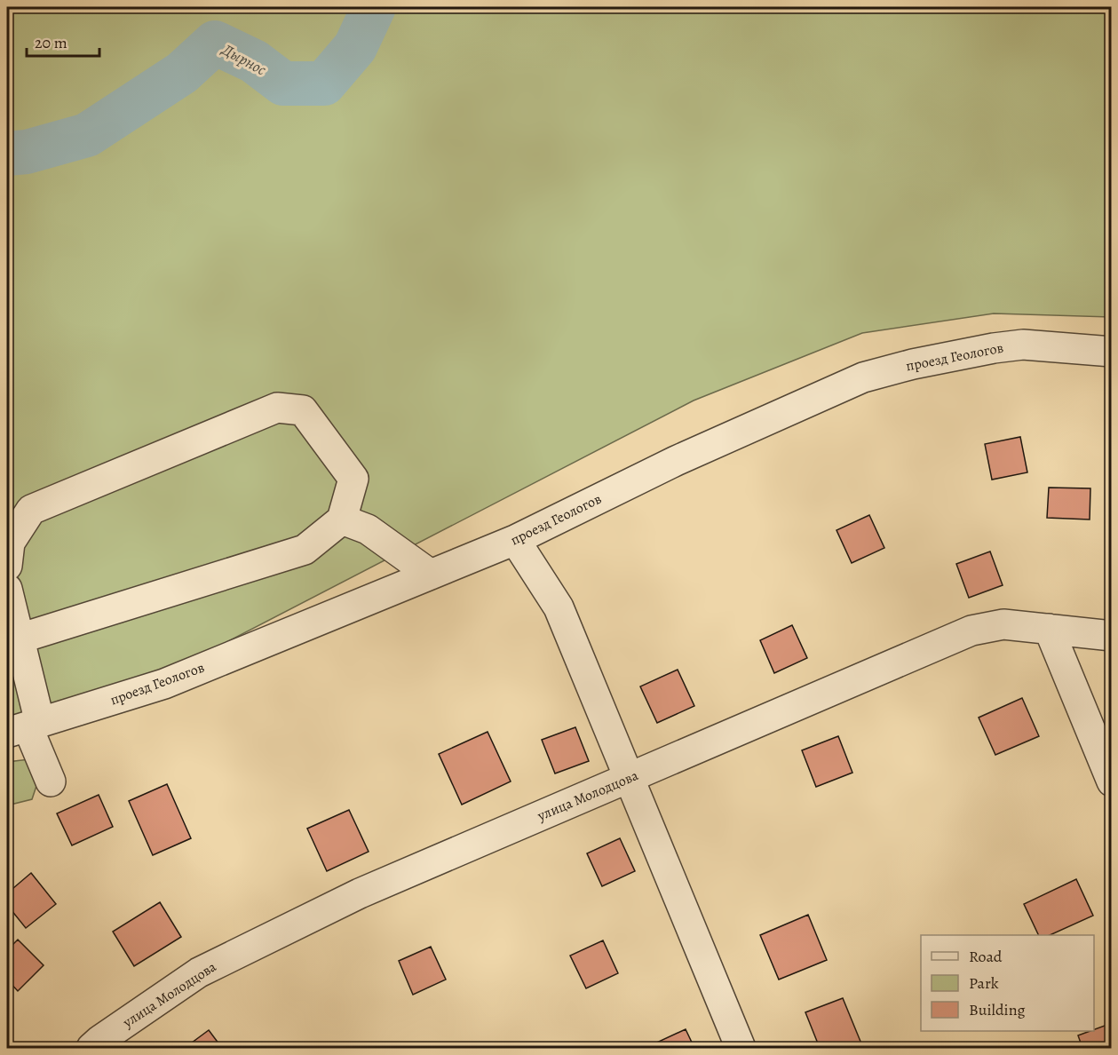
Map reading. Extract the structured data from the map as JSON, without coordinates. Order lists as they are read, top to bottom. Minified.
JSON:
{"streets":{"street":["проезд Геологов","улица Молодцова"]},"water":["Дырнос"],"legend":["Road","Park","Building"],"scale_bar":"20 m"}
